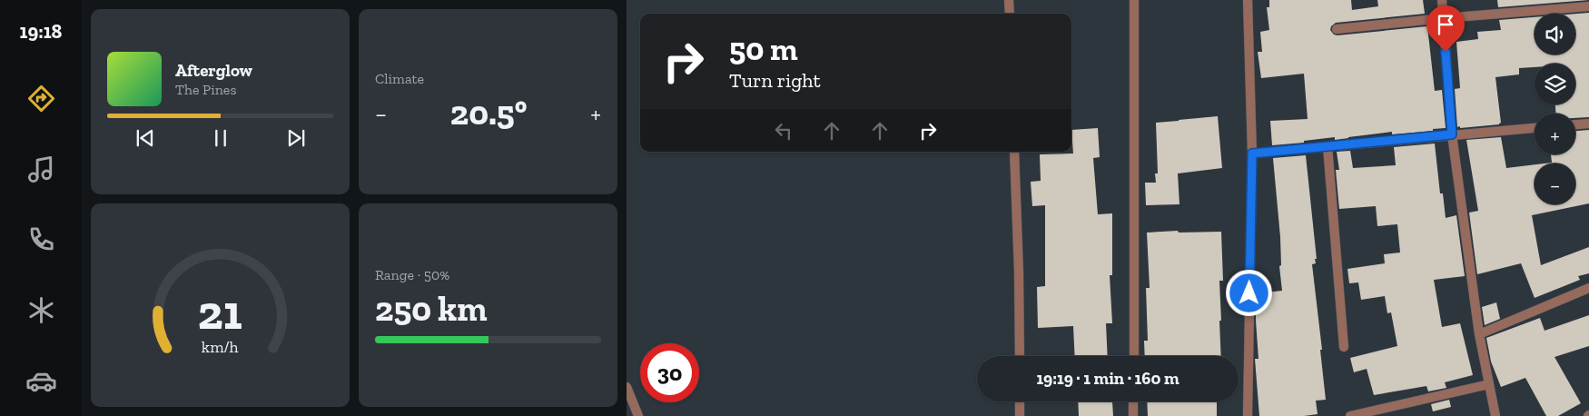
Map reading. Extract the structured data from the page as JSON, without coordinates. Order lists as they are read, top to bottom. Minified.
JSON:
{"page":{"tabs":"19:18","tile":["Climate",["Range · 50%","250 km"]],"map_buttons":["+","−"],"turn":["50 m","Turn right"],"song":["Afterglow","The Pines"],"heat":["−","20.5°","+"],"limit":"30","trip":"19:19 · 1 min · 160 m","gauge":["21","km/h"]}}
